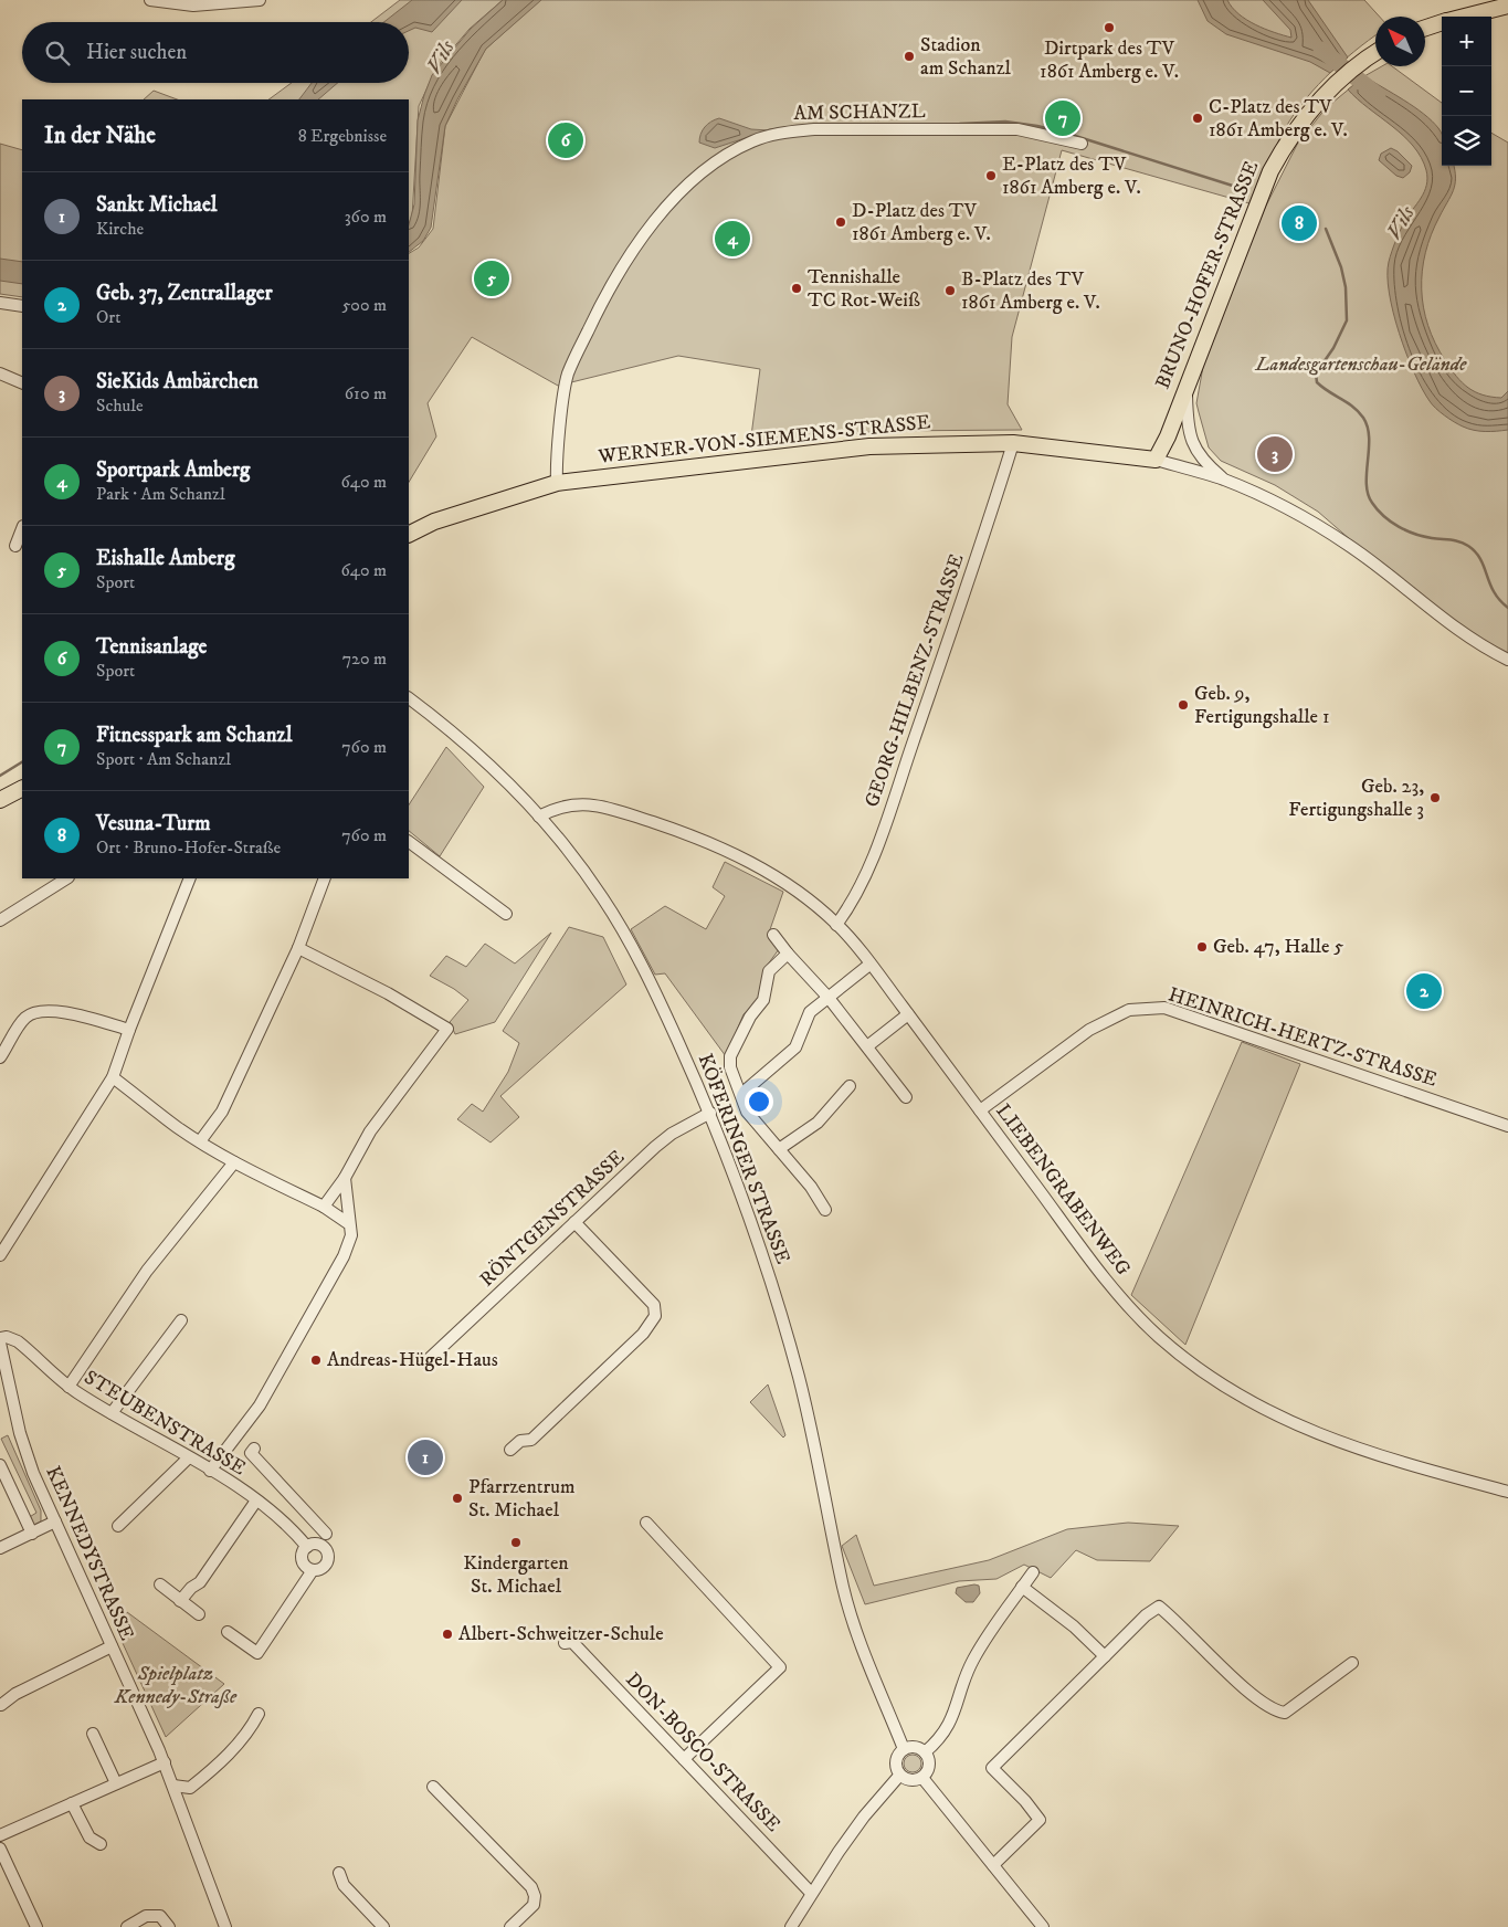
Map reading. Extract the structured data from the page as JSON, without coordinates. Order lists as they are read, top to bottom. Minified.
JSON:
{"streets":{"main road":["BRUNO-HOFER-STRASSE","WERNER-VON-SIEMENS-STRASSE"],"street":["AM SCHANZL","GEORG-HILBENZ-STRASSE","HEINRICH-HERTZ-STRASSE","KÖFERINGER STRASSE","LIEBENGRABENWEG","RÖNTGENSTRASSE","STEUBENSTRASSE","KENNEDYSTRASSE","DON-BOSCO-STRASSE"]},"crossings":[["AM SCHANZL","WERNER-VON-SIEMENS-STRASSE"],["BRUNO-HOFER-STRASSE","WERNER-VON-SIEMENS-STRASSE"],["WERNER-VON-SIEMENS-STRASSE","GEORG-HILBENZ-STRASSE"],["GEORG-HILBENZ-STRASSE","LIEBENGRABENWEG"],["HEINRICH-HERTZ-STRASSE","LIEBENGRABENWEG"],["KÖFERINGER STRASSE","LIEBENGRABENWEG"],["KÖFERINGER STRASSE","RÖNTGENSTRASSE"]],"water":["Vils"],"parks":["Landesgartenschau-Gelände","Spielplatz Kennedy-Straße"],"places":["Dirtpark des TV 1861 Amberg e. V.","Stadion am Schanzl","C-Platz des TV 1861 Amberg e. V.","E-Platz des TV 1861 Amberg e. V.","D-Platz des TV 1861 Amberg e. V.","Tennishalle TC Rot-Weiß","B-Platz des TV 1861 Amberg e. V.","Geb. 9, Fertigungshalle 1","Geb. 23, Fertigungshalle 3","Geb. 47, Halle 5","Andreas-Hügel-Haus","Pfarrzentrum St. Michael","Kindergarten St. Michael","Albert-Schweitzer-Schule"],"north":"top left","page":{"map_buttons":["+","−"],"search":"Hier suchen","pins":["7","6","8","4","5","3","2","1"],"heading":["In der Nähe","8 Ergebnisse"],"list":[{"mark":"1","name":"Sankt Michael","note":"Kirche","value":"360 m"},{"mark":"2","name":"Geb. 37, Zentrallager","note":"Ort","value":"500 m"},{"mark":"3","name":"SieKids Ambärchen","note":"Schule","value":"610 m"},{"mark":"4","name":"Sportpark Amberg","note":"Park · Am Schanzl","value":"640 m"},{"mark":"5","name":"Eishalle Amberg","note":"Sport","value":"640 m"},{"mark":"6","name":"Tennisanlage","note":"Sport","value":"720 m"},{"mark":"7","name":"Fitnesspark am Schanzl","note":"Sport · Am Schanzl","value":"760 m"},{"mark":"8","name":"Vesuna-Turm","note":"Ort · Bruno-Hofer-Straße","value":"760 m"}]}}
